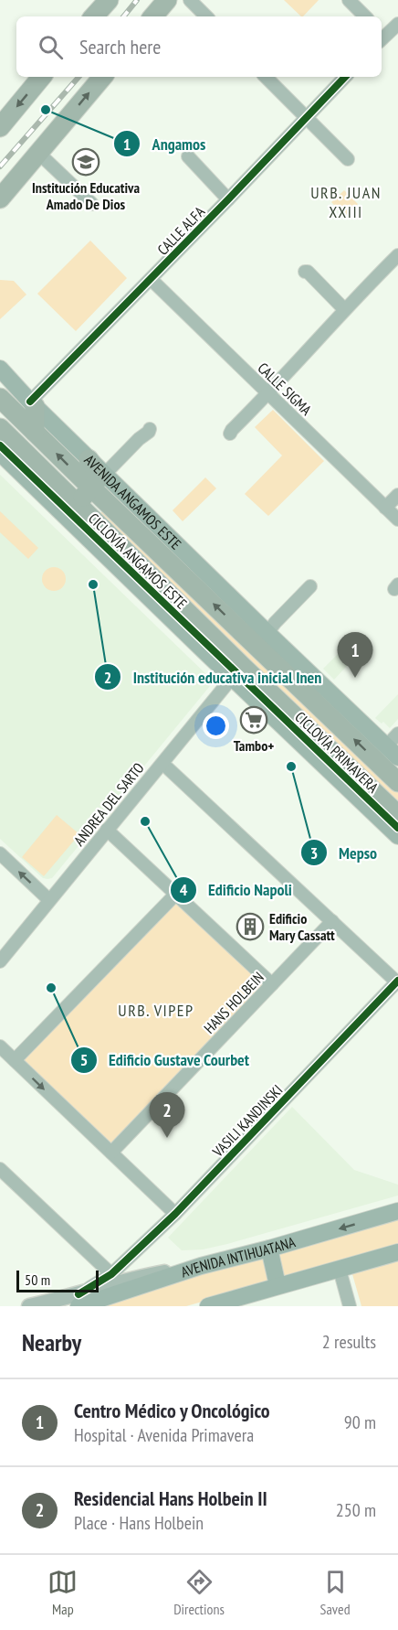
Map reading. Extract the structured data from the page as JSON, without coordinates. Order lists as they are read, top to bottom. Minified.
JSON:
{"streets":{"main road":["AVENIDA ANGAMOS ESTE","AVENIDA INTIHUATANA"],"street":["CALLE ALFA","CALLE SIGMA","ANDREA DEL SARTO","HANS HOLBEIN","VASILI KANDINSKI"],"cycle path":["CICLOVÍA ANGAMOS ESTE"]},"crossings":[["CALLE ALFA","CALLE SIGMA"],["CALLE ALFA","AVENIDA ANGAMOS ESTE"],["VASILI KANDINSKI","AVENIDA INTIHUATANA"]],"districts":["URB. JUAN XXIII","URB. VIPEP"],"places":{"other":["Angamos","Institución educativa inicial Inen","Mepso","Edificio Napoli","Edificio Gustave Courbet"],"school or university":["Institución Educativa Amado De Dios"],"supermarket":["Tambo+"],"building":["Edificio Mary Cassatt"]},"scale_bar":"50 m","page":{"search":"Search here","pins":["1","2"],"scale":"50 m","heading":["Nearby","2 results"],"list":[{"mark":"1","name":"Centro Médico y Oncológico","note":"Hospital · Avenida Primavera","value":"90 m"},{"mark":"2","name":"Residencial Hans Holbein II","note":"Place · Hans Holbein","value":"250 m"}],"nav":["Map","Directions","Saved"]}}
